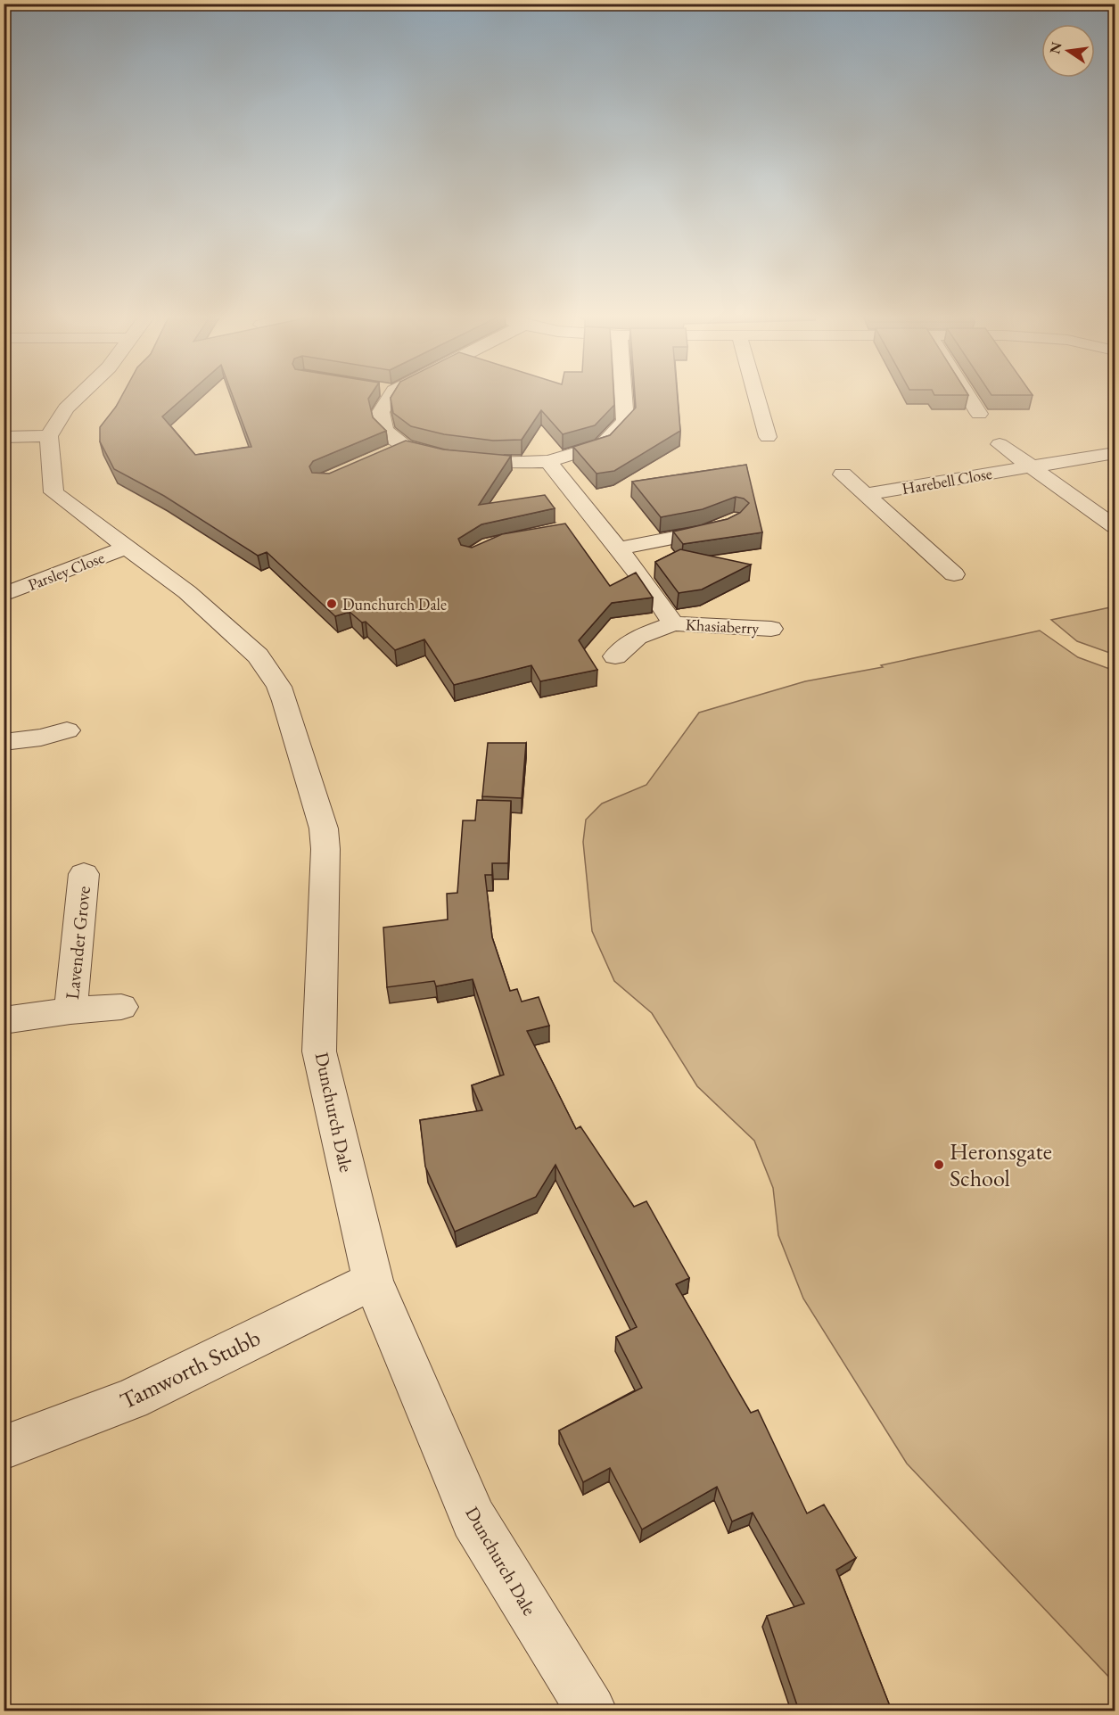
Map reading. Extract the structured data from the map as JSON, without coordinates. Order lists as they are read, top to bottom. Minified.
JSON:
{"streets":{"street":["Harebell Close","Parsley Close","Khasiaberry","Lavender Grove","Dunchurch Dale","Tamworth Stubb"]},"crossings":[["Parsley Close","Dunchurch Dale"],["Dunchurch Dale","Tamworth Stubb"]],"places":["Dunchurch Dale","Heronsgate School"],"north":"left"}
